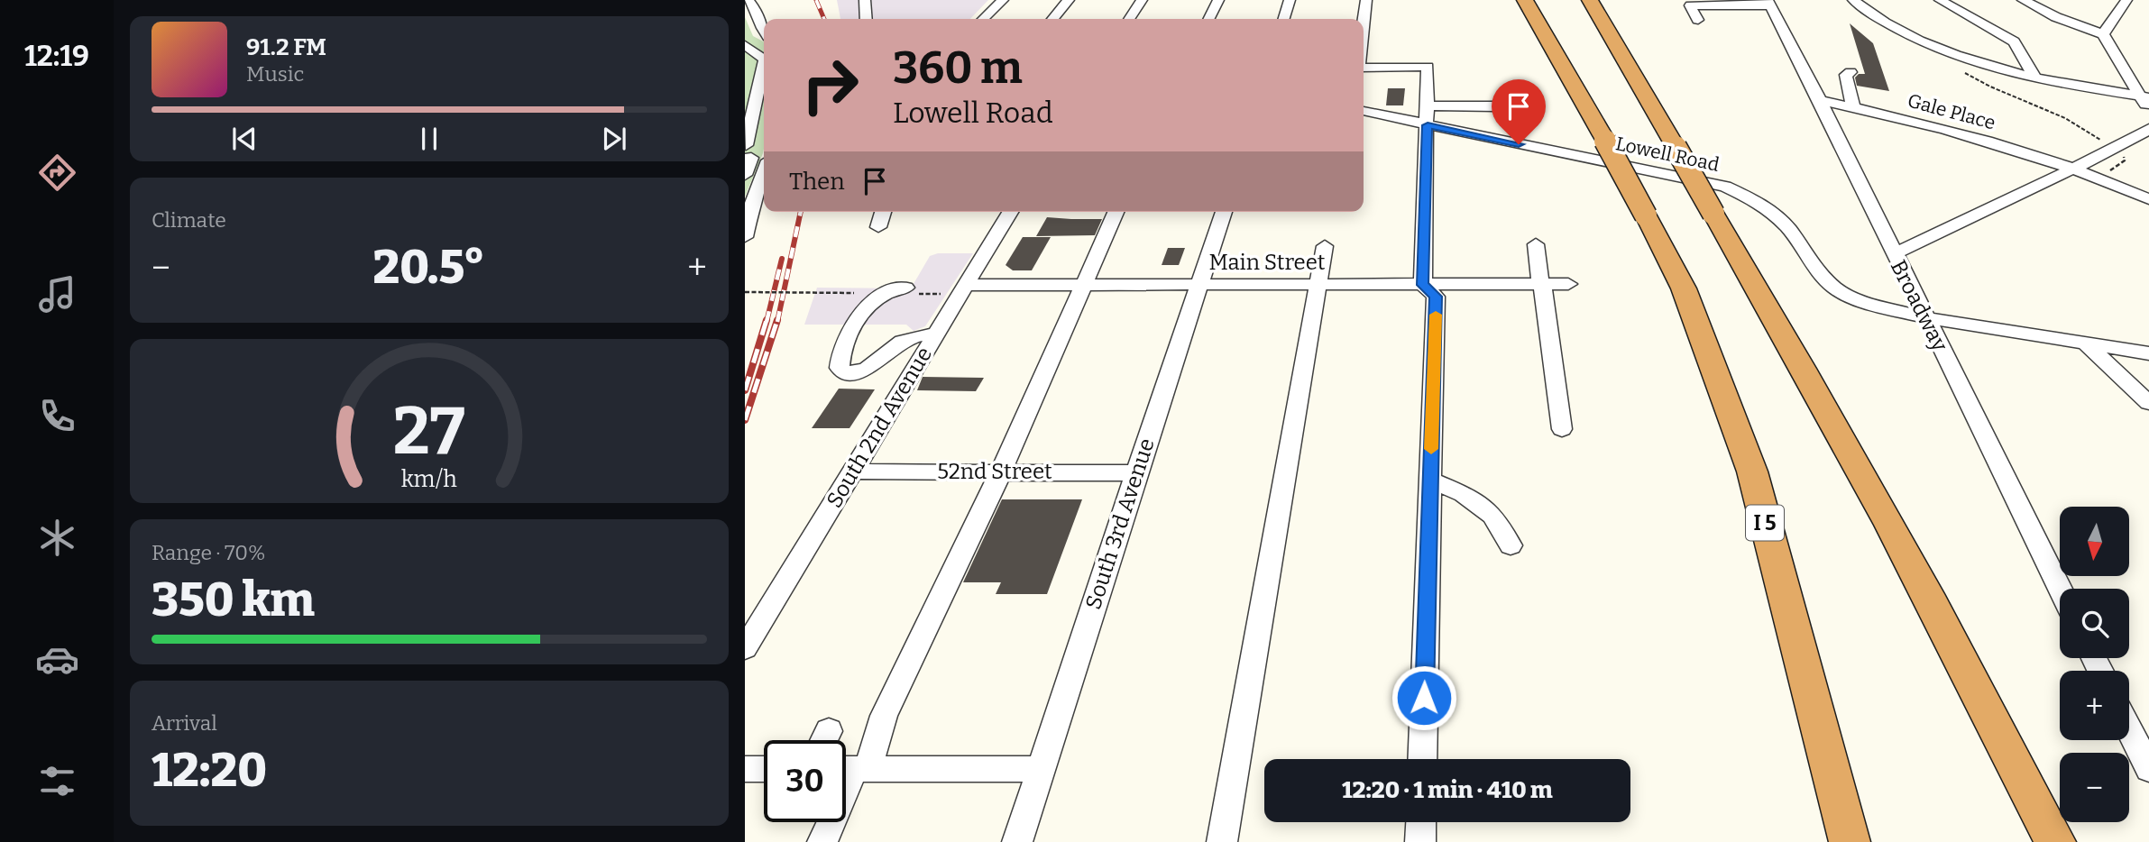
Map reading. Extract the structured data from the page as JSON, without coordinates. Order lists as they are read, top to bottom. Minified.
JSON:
{"streets":{"highway":["I 5"],"street":["Gale Place","Lowell Road","Main Street","Broadway","South 2nd Avenue","52nd Street","South 3rd Avenue"]},"crossings":[["Gale Place","Broadway"],["Lowell Road","Broadway"],["Main Street","South 2nd Avenue"],["Main Street","South 3rd Avenue"],["South 2nd Avenue","52nd Street"],["52nd Street","South 3rd Avenue"]],"north":"bottom","page":{"tabs":"12:19","turn":["360 m","Lowell Road"],"song":["91.2 FM","Music"],"then":"Then","tile":["Climate",["Range · 70%","350 km"],["Arrival","12:20"]],"heat":["−","20.5°","+"],"map_buttons":["+","−"],"limit":"30","trip":"12:20 · 1 min · 410 m","gauge":["27","km/h"]}}
